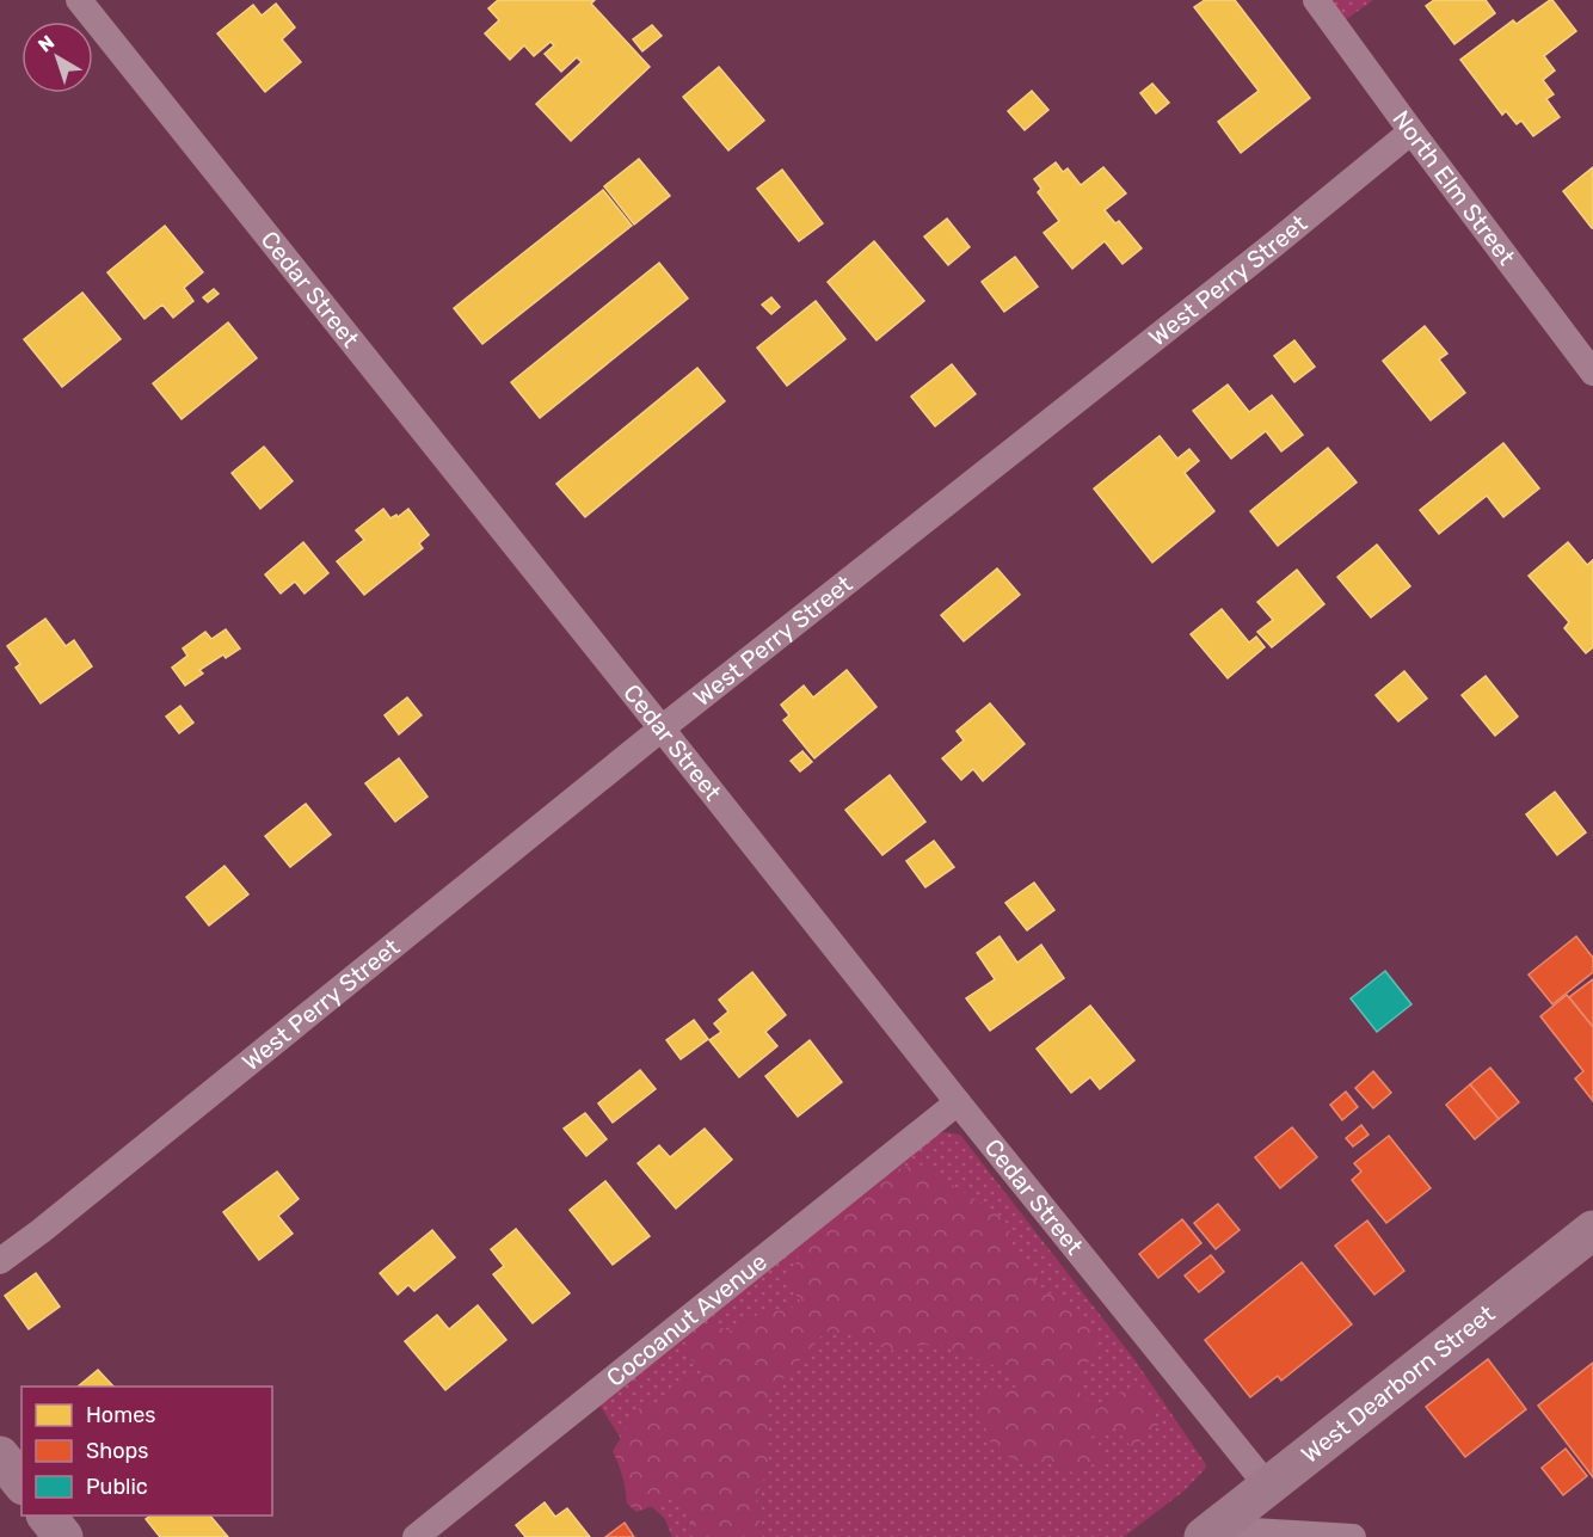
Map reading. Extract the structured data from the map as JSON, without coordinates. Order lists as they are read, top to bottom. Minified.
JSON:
{"streets":{"street":["North Elm Street","West Perry Street","Cedar Street","Cocoanut Avenue","West Dearborn Street"]},"crossings":[["North Elm Street","West Perry Street"],["West Perry Street","Cedar Street"],["Cedar Street","Cocoanut Avenue"],["Cedar Street","West Dearborn Street"]],"legend":["Homes","Shops","Public"],"north":"top left"}
